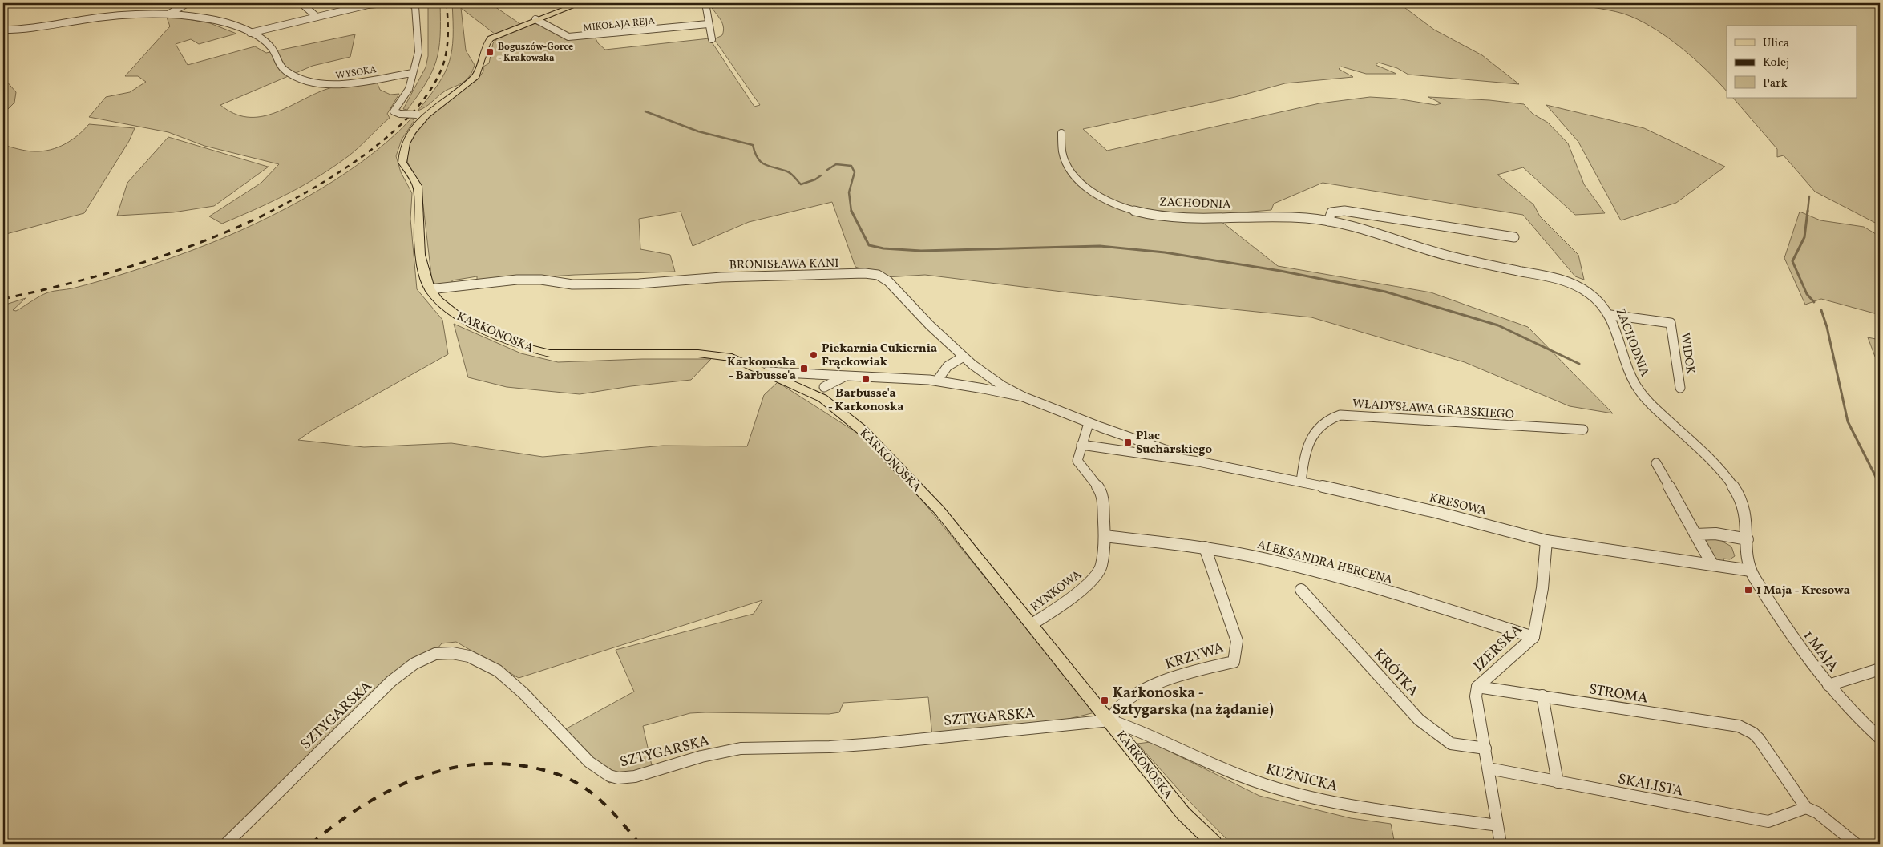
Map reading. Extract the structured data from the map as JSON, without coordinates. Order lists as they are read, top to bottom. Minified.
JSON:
{"streets":{"main road":["KARKONOSKA"],"street":["MIKOŁAJA REJA","WYSOKA","ZACHODNIA","BRONISŁAWA KANI","WIDOK","WŁADYSŁAWA GRABSKIEGO","KRESOWA","ALEKSANDRA HERCENA","RYNKOWA","IZERSKA","1 MAJA","KRZYWA","KRÓTKA","STROMA","SZTYGARSKA","KUŹNICKA","SKALISTA"]},"crossings":[["MIKOŁAJA REJA","KARKONOSKA"],["ZACHODNIA","WIDOK"],["ZACHODNIA","KRESOWA"],["ZACHODNIA","1 MAJA"],["KARKONOSKA","RYNKOWA"],["KARKONOSKA","KRZYWA"],["KARKONOSKA","SZTYGARSKA"],["KARKONOSKA","KUŹNICKA"],["WŁADYSŁAWA GRABSKIEGO","KRESOWA"],["KRESOWA","IZERSKA"],["KRESOWA","1 MAJA"],["ALEKSANDRA HERCENA","RYNKOWA"],["ALEKSANDRA HERCENA","IZERSKA"],["ALEKSANDRA HERCENA","KRZYWA"],["IZERSKA","KRÓTKA"],["IZERSKA","STROMA"],["IZERSKA","KUŹNICKA"],["IZERSKA","SKALISTA"],["KRZYWA","SZTYGARSKA"],["KRZYWA","KUŹNICKA"],["STROMA","SKALISTA"],["SZTYGARSKA","KUŹNICKA"]],"places":{"transit":["Boguszów-Gorce - Krakowska","Karkonoska - Barbusse'a","Barbusse'a - Karkonoska","Plac Sucharskiego","1 Maja - Kresowa","Karkonoska - Sztygarska (na żądanie)"],"other":["Piekarnia Cukiernia Frąckowiak"]},"legend":["Ulica","Kolej","Park"]}
